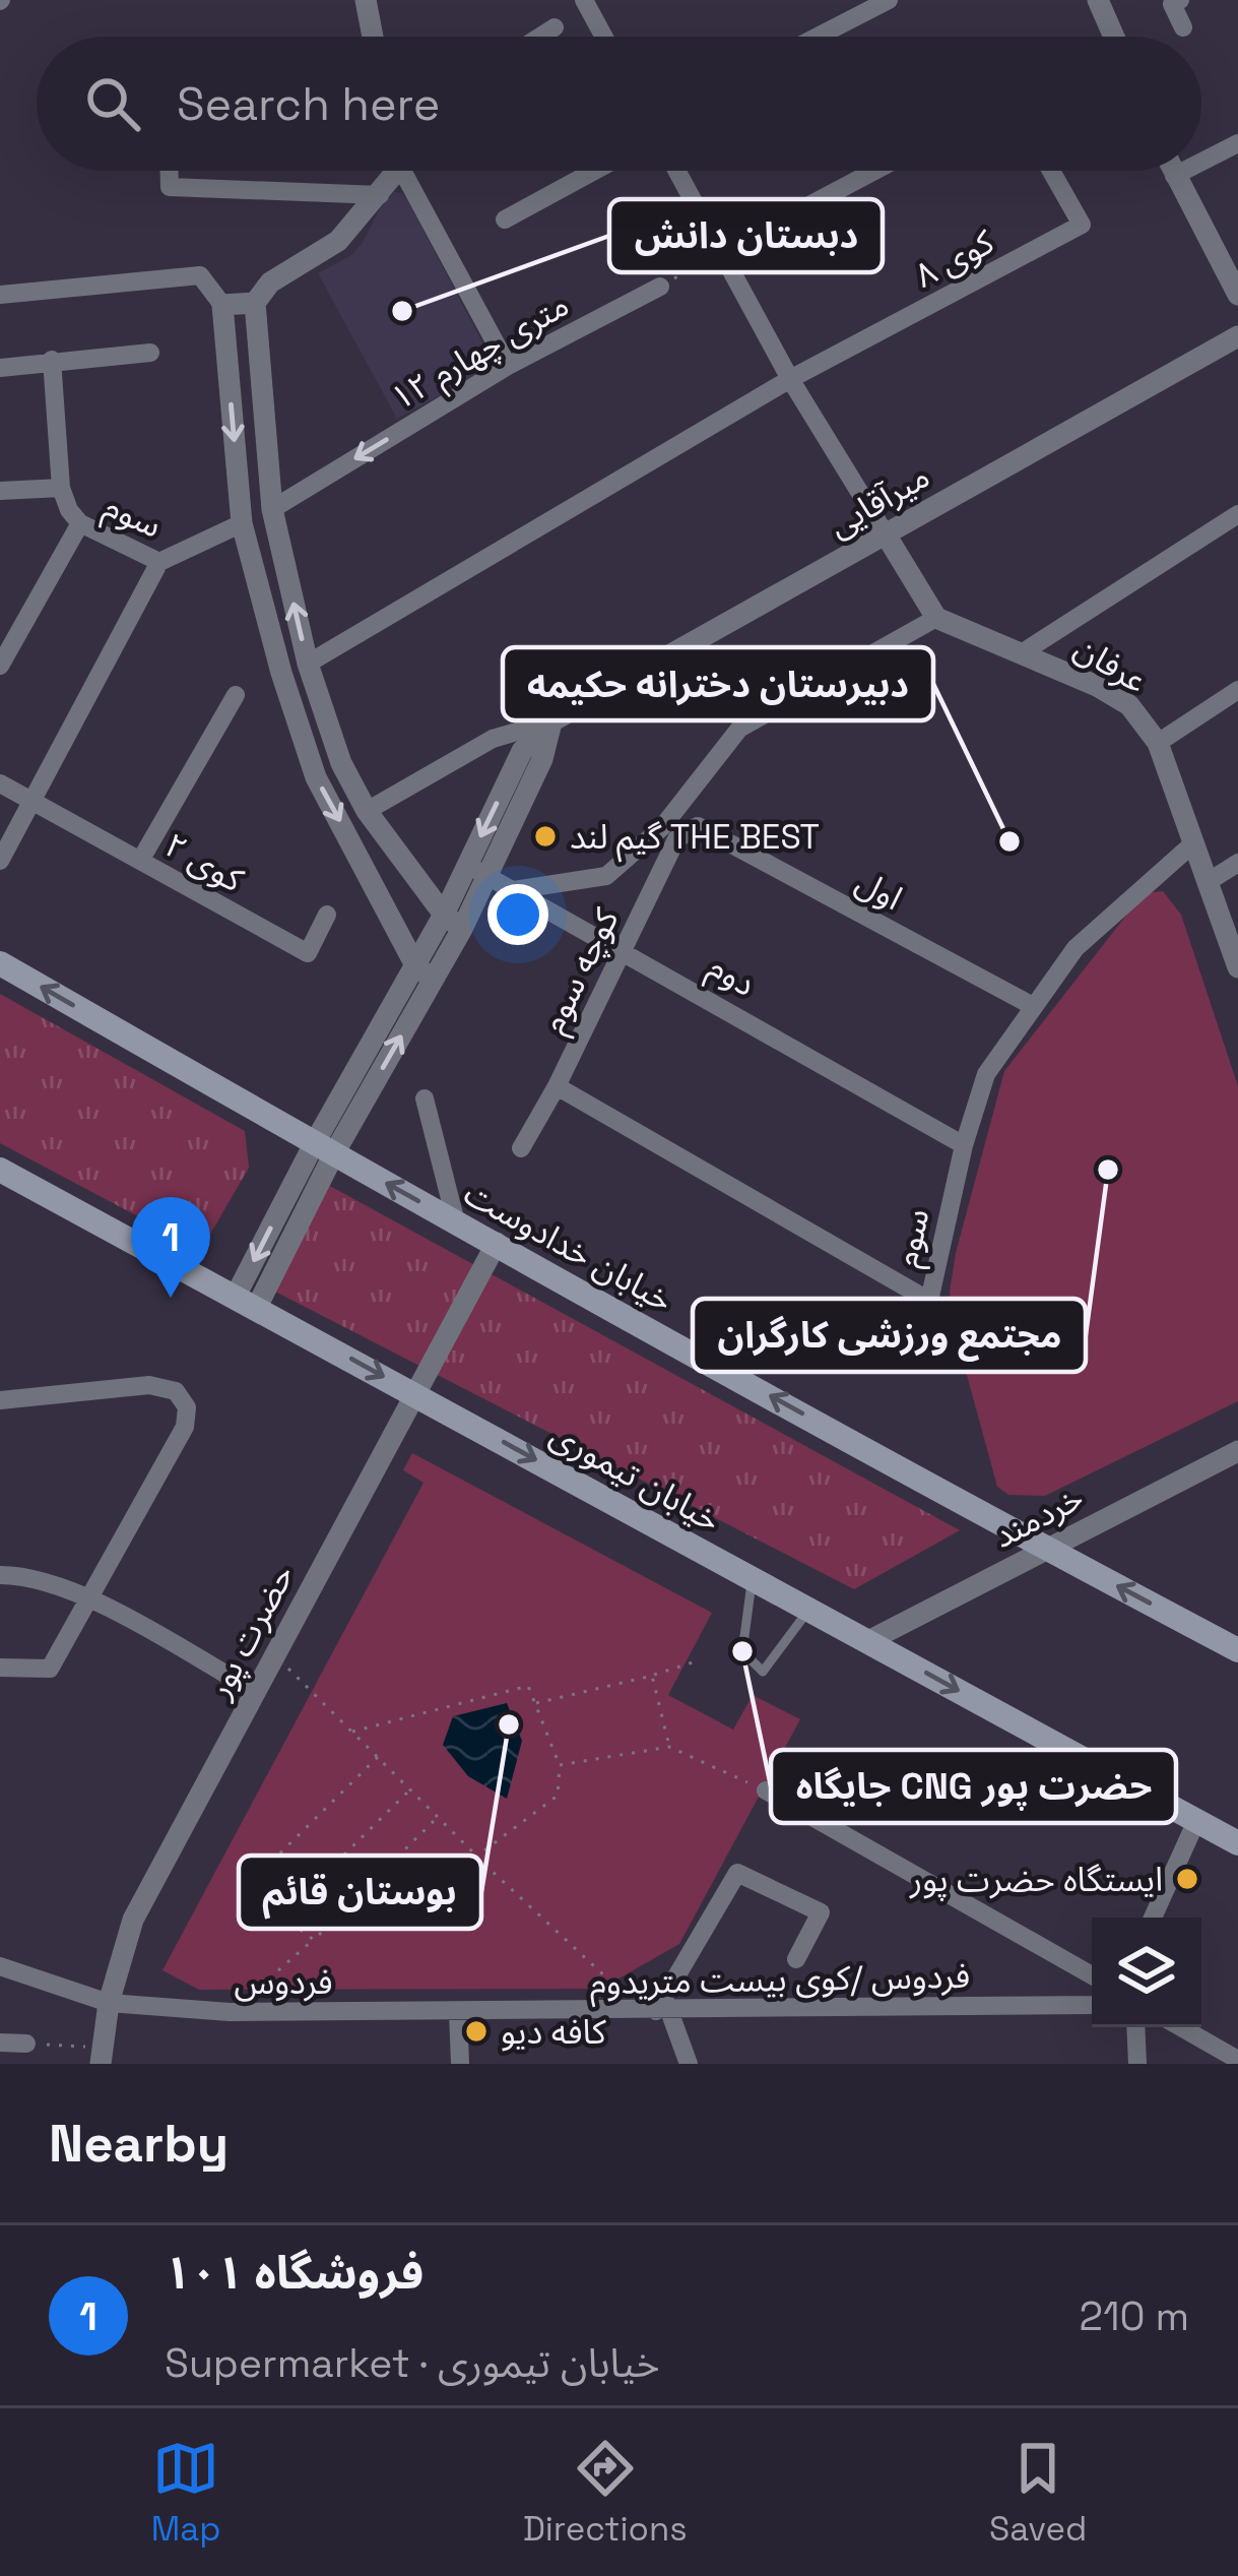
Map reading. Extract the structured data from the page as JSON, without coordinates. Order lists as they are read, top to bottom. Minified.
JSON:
{"streets":{"main road":["خیابان خدادوست","خیابان تیموری"],"street":["کوی ۸","۱۲ متری چهارم","میرآقایی","سوم","عرفان","کوی ۲","اول","کوچه سوم","دوم","خردمند","حضرت پور","فردوس /کوی بیست متریدوم","فردوس"]},"crossings":[["سوم","عرفان"],["سوم","اول"],["سوم","کوچه سوم"],["سوم","دوم"],["اول","کوچه سوم"],["کوچه سوم","دوم"],["خیابان خدادوست","خردمند"],["خیابان خدادوست","حضرت پور"],["خیابان تیموری","خردمند"],["خیابان تیموری","حضرت پور"],["حضرت پور","فردوس"],["فردوس /کوی بیست متریدوم","فردوس"]],"one_way":["خیابان خدادوست","خیابان تیموری"],"places":["دبستان دانش","گیم لند THE BEST","دبیرستان دخترانه حکیمه","مجتمع ورزشی کارگران","جایگاه CNG حضرت پور","بوستان قائم","ایستگاه حضرت پور","کافه دیو"],"page":{"search":"Search here","pins":"1","heading":"Nearby","list":[{"mark":"1","name":"فروشگاه ۱۰۱","note":"Supermarket · خیابان تیموری","value":"210 m"}],"nav":["Map","Directions","Saved"]}}
